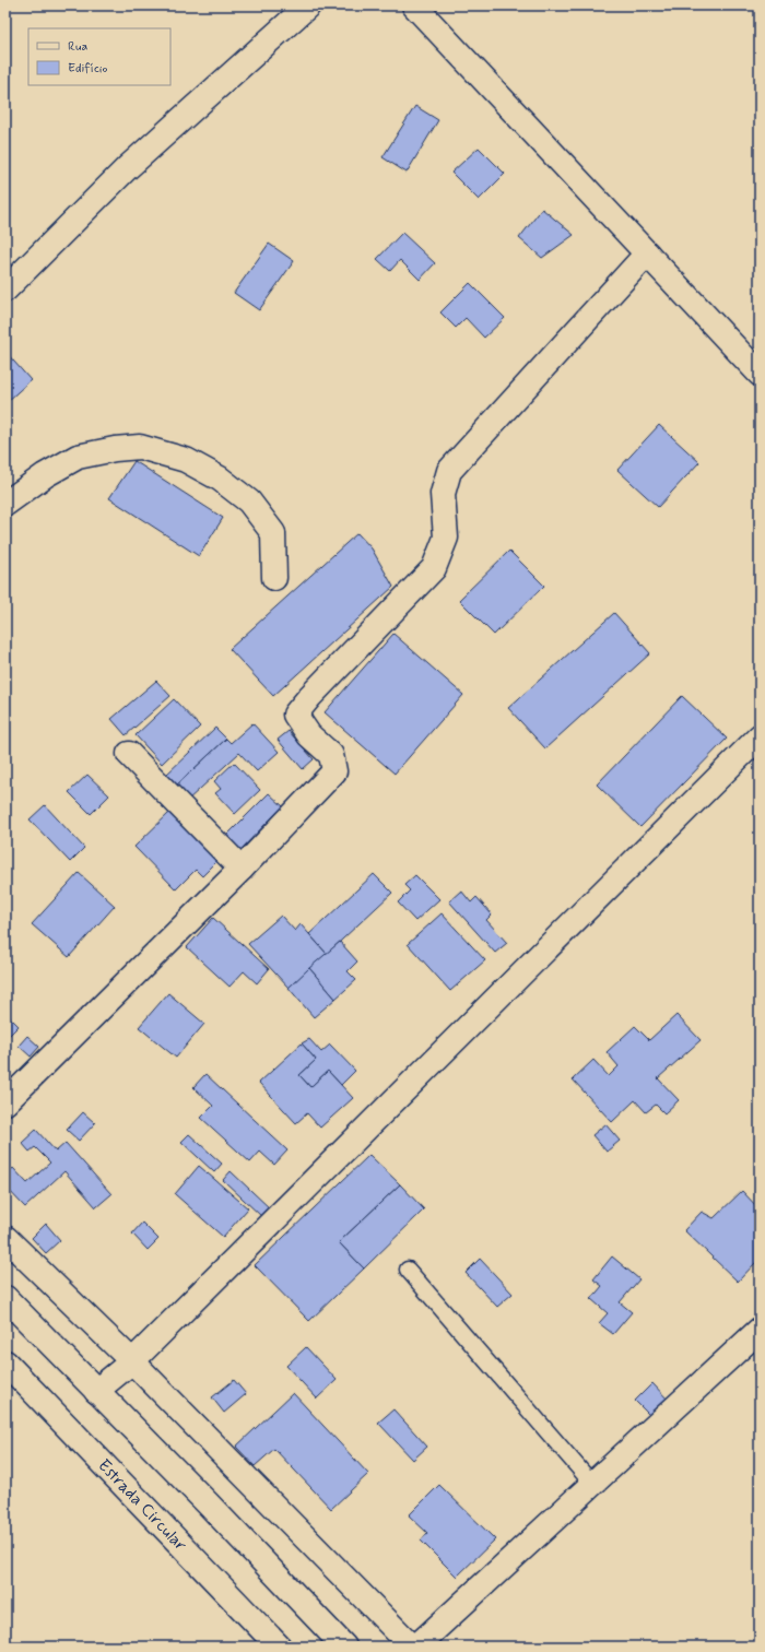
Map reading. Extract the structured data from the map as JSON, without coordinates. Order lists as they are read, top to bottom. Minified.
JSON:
{"streets":{"street":["Estrada Circular"]},"legend":["Rua","Edifício"]}
